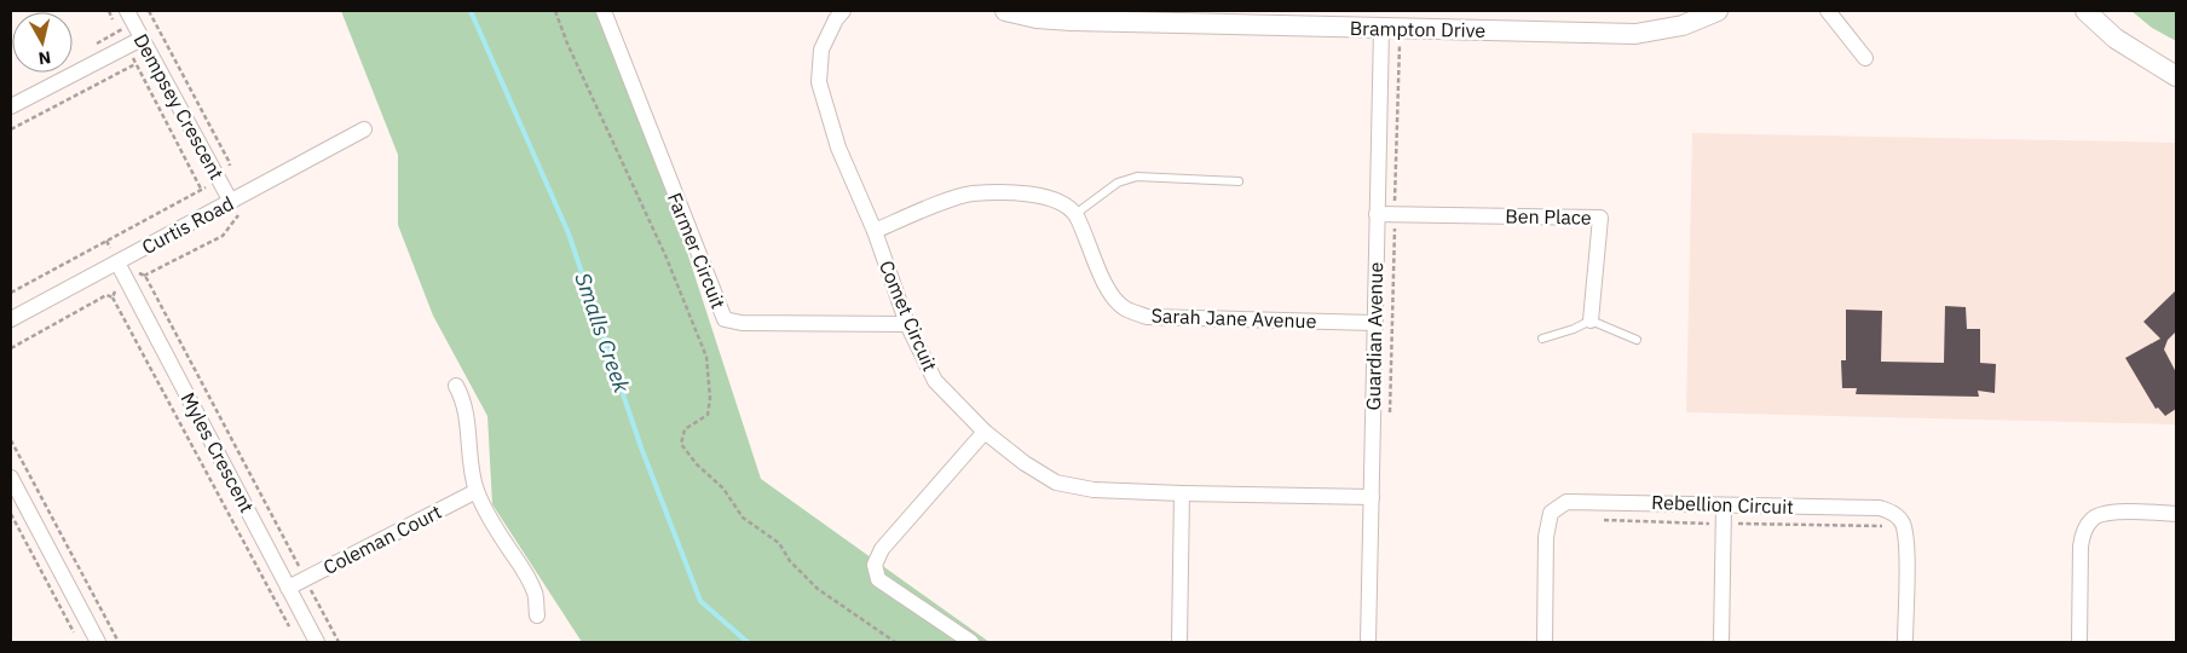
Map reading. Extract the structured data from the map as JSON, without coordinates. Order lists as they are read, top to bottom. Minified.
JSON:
{"streets":{"street":["Brampton Drive","Dempsey Crescent","Ben Place","Curtis Road","Farmer Circuit","Comet Circuit","Sarah Jane Avenue","Guardian Avenue","Myles Crescent","Rebellion Circuit","Coleman Court"]},"crossings":[["Brampton Drive","Guardian Avenue"],["Dempsey Crescent","Curtis Road"],["Ben Place","Guardian Avenue"],["Curtis Road","Myles Crescent"],["Farmer Circuit","Comet Circuit"],["Comet Circuit","Guardian Avenue"],["Sarah Jane Avenue","Guardian Avenue"],["Myles Crescent","Coleman Court"]],"water":["Smalls Creek"],"north":"bottom"}
